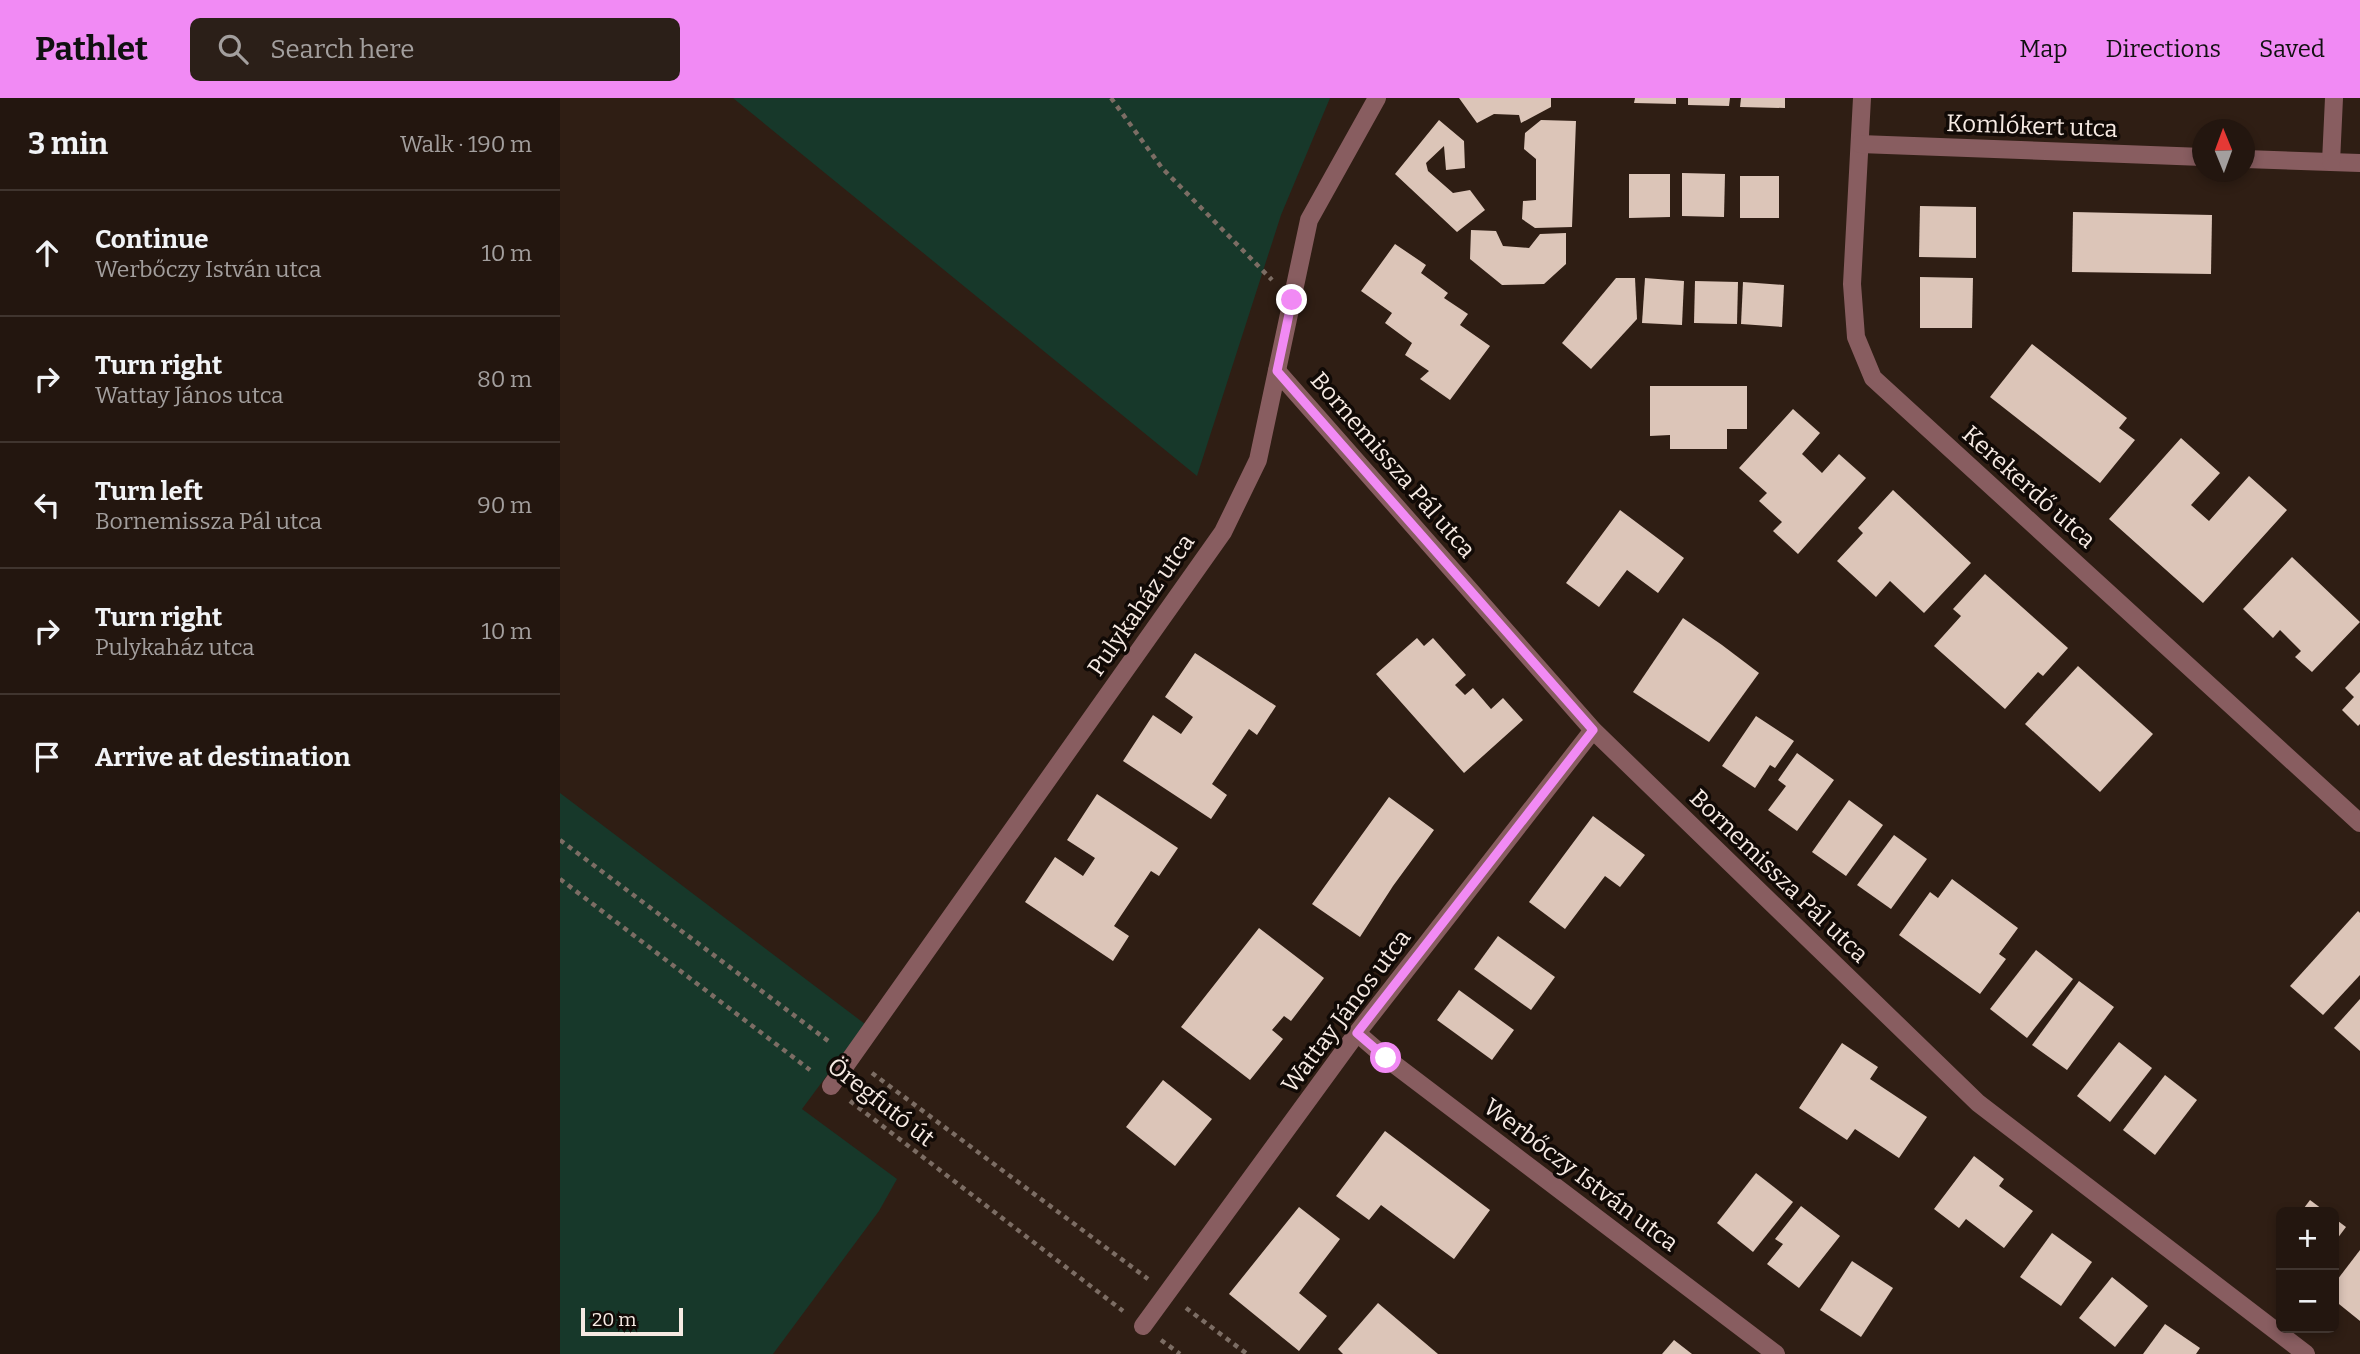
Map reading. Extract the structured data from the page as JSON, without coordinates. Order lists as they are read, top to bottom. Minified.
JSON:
{"streets":{"street":["Komlókert utca","Bornemissza Pál utca","Kerekerdő utca","Pulykaház utca","Wattay János utca","Werbőczy István utca"],"path":["Öregfutó út"]},"crossings":[["Komlókert utca","Kerekerdő utca"],["Bornemissza Pál utca","Pulykaház utca"],["Bornemissza Pál utca","Wattay János utca"],["Pulykaház utca","Öregfutó út"],["Wattay János utca","Öregfutó út"],["Wattay János utca","Werbőczy István utca"]],"scale_bar":"20 m","north":"top","page":{"header":"Pathlet","search":"Search here","nav":["Map","Directions","Saved"],"heading":["3 min","Walk · 190 m"],"list":[["Continue","Werbőczy István utca","10 m"],["Turn right","Wattay János utca","80 m"],["Turn left","Bornemissza Pál utca","90 m"],["Turn right","Pulykaház utca","10 m"],"Arrive at destination"],"map_buttons":["+","−"],"scale":"20 m"}}
